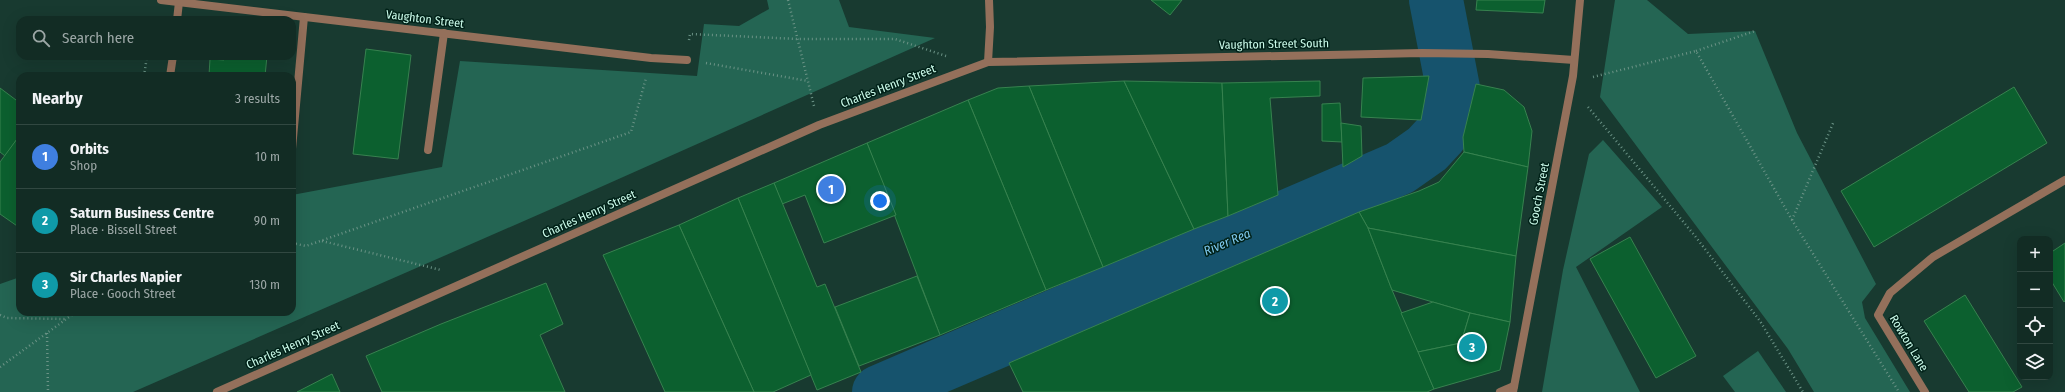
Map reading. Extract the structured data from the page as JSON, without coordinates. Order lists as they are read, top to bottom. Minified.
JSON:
{"streets":{"street":["Vaughton Street","Vaughton Street South","Charles Henry Street","Gooch Street","Rowton Lane"]},"crossings":[["Vaughton Street South","Charles Henry Street"],["Vaughton Street South","Gooch Street"]],"water":["River Rea"],"page":{"search":"Search here","heading":["Nearby","3 results"],"list":[{"mark":"1","name":"Orbits","note":"Shop","value":"10 m"},{"mark":"2","name":"Saturn Business Centre","note":"Place · Bissell Street","value":"90 m"},{"mark":"3","name":"Sir Charles Napier","note":"Place · Gooch Street","value":"130 m"}],"pins":["1","2","3"],"map_buttons":["+","−"]}}
